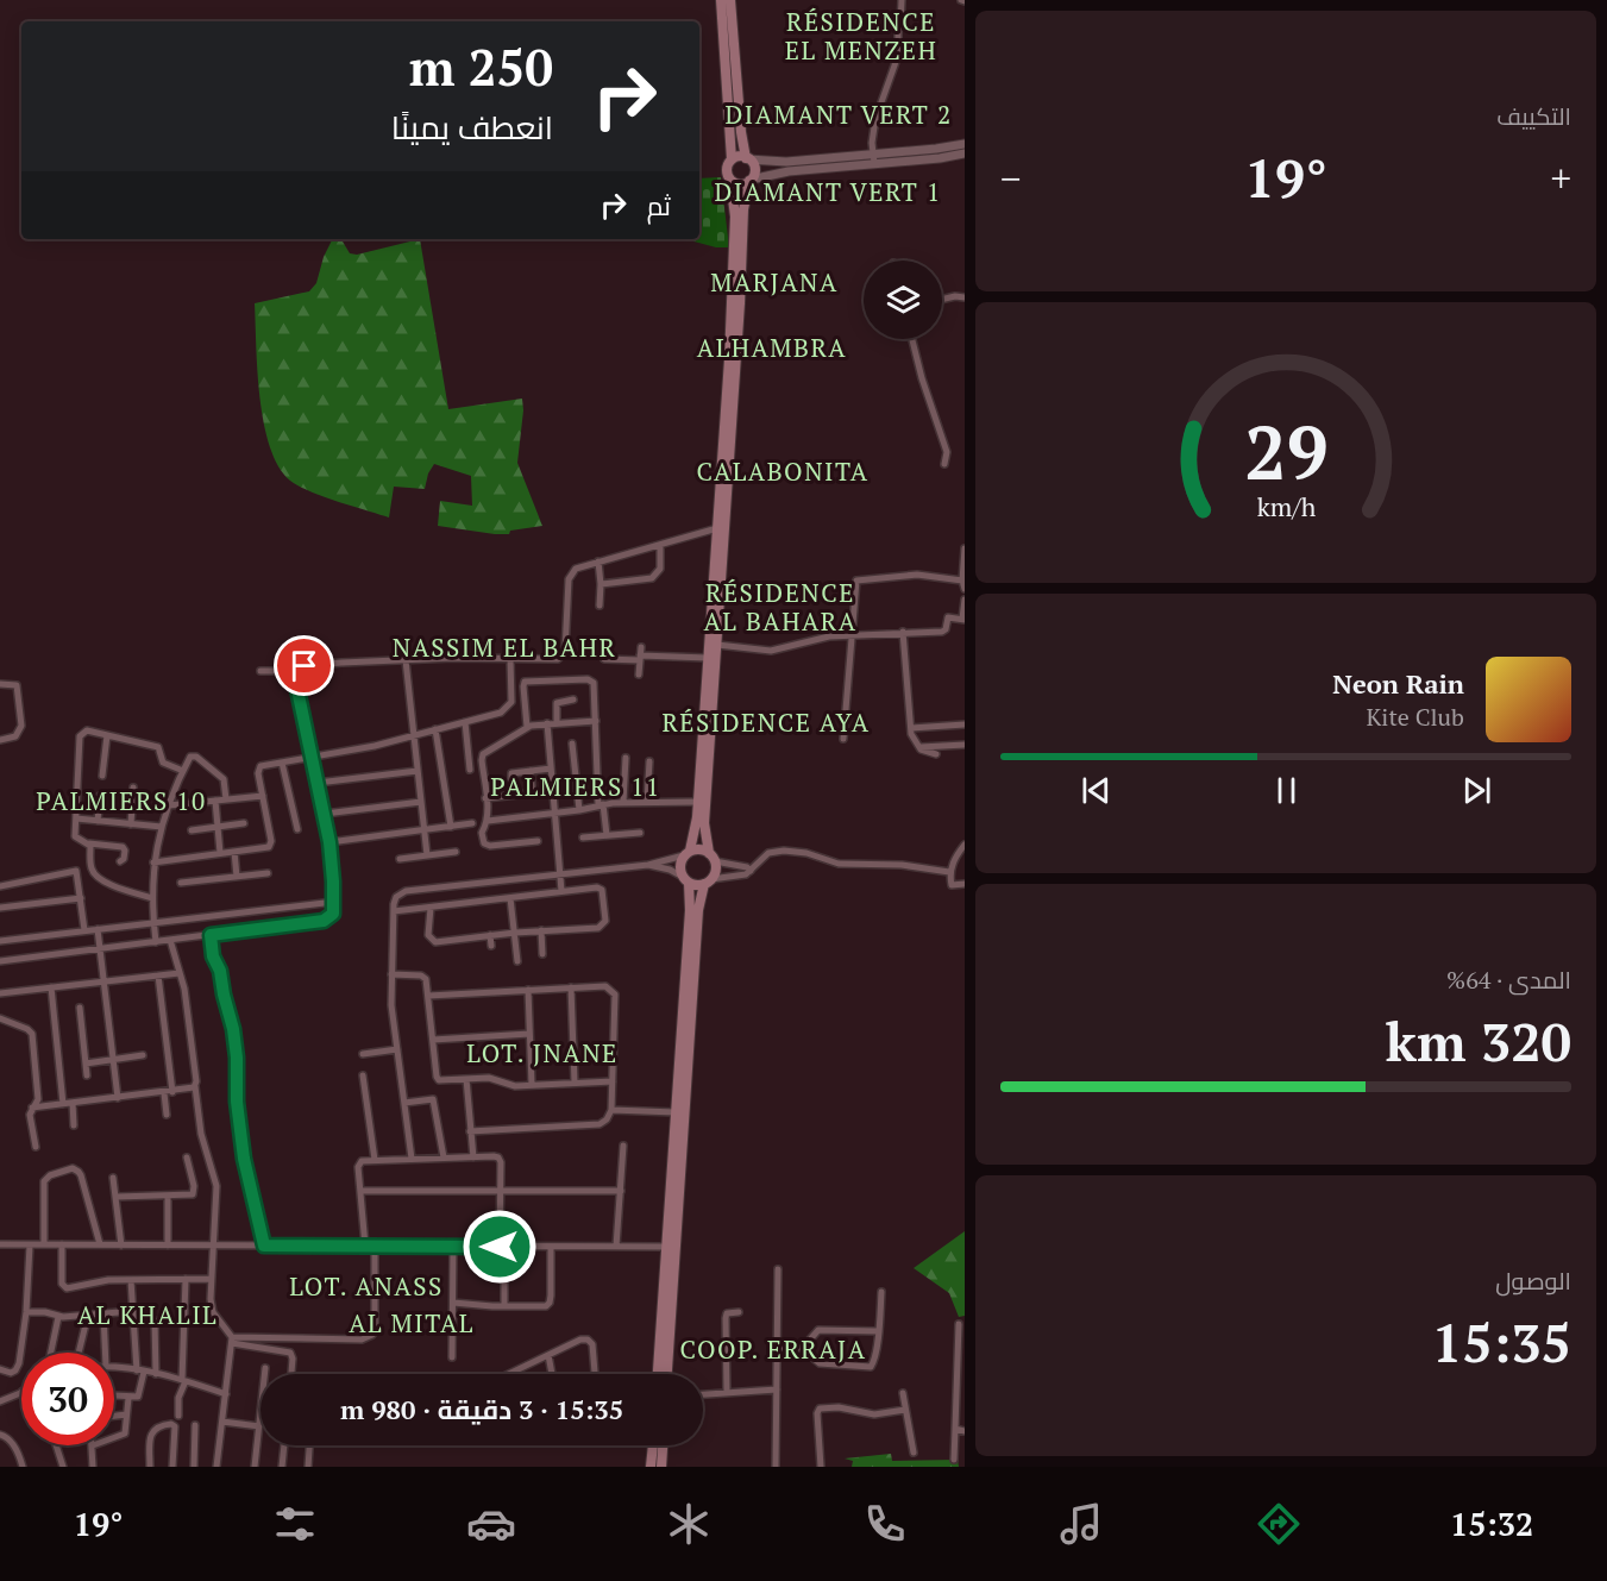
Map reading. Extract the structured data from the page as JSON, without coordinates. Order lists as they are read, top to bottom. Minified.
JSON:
{"districts":["RÉSIDENCE EL MENZEH","DIAMANT VERT 2","DIAMANT VERT 1","MARJANA","ALHAMBRA","CALABONITA","RÉSIDENCE AL BAHARA","NASSIM EL BAHR","RÉSIDENCE AYA","PALMIERS 11","PALMIERS 10","LOT. JNANE","LOT. ANASS","AL KHALIL","AL MITAL","COOP. ERRAJA"],"page":{"tile":["التكييف",["المدى · 64%","320 km"],["الوصول","15:35"]],"turn":["250 m","انعطف يمينًا"],"heat":["−","19°","+"],"then":"ثم","song":["Neon Rain","Kite Club"],"limit":"30","trip":"15:35 · 3 دقيقة · 980 m","tabs":["15:32","19°"],"gauge":["29","km/h"]}}
